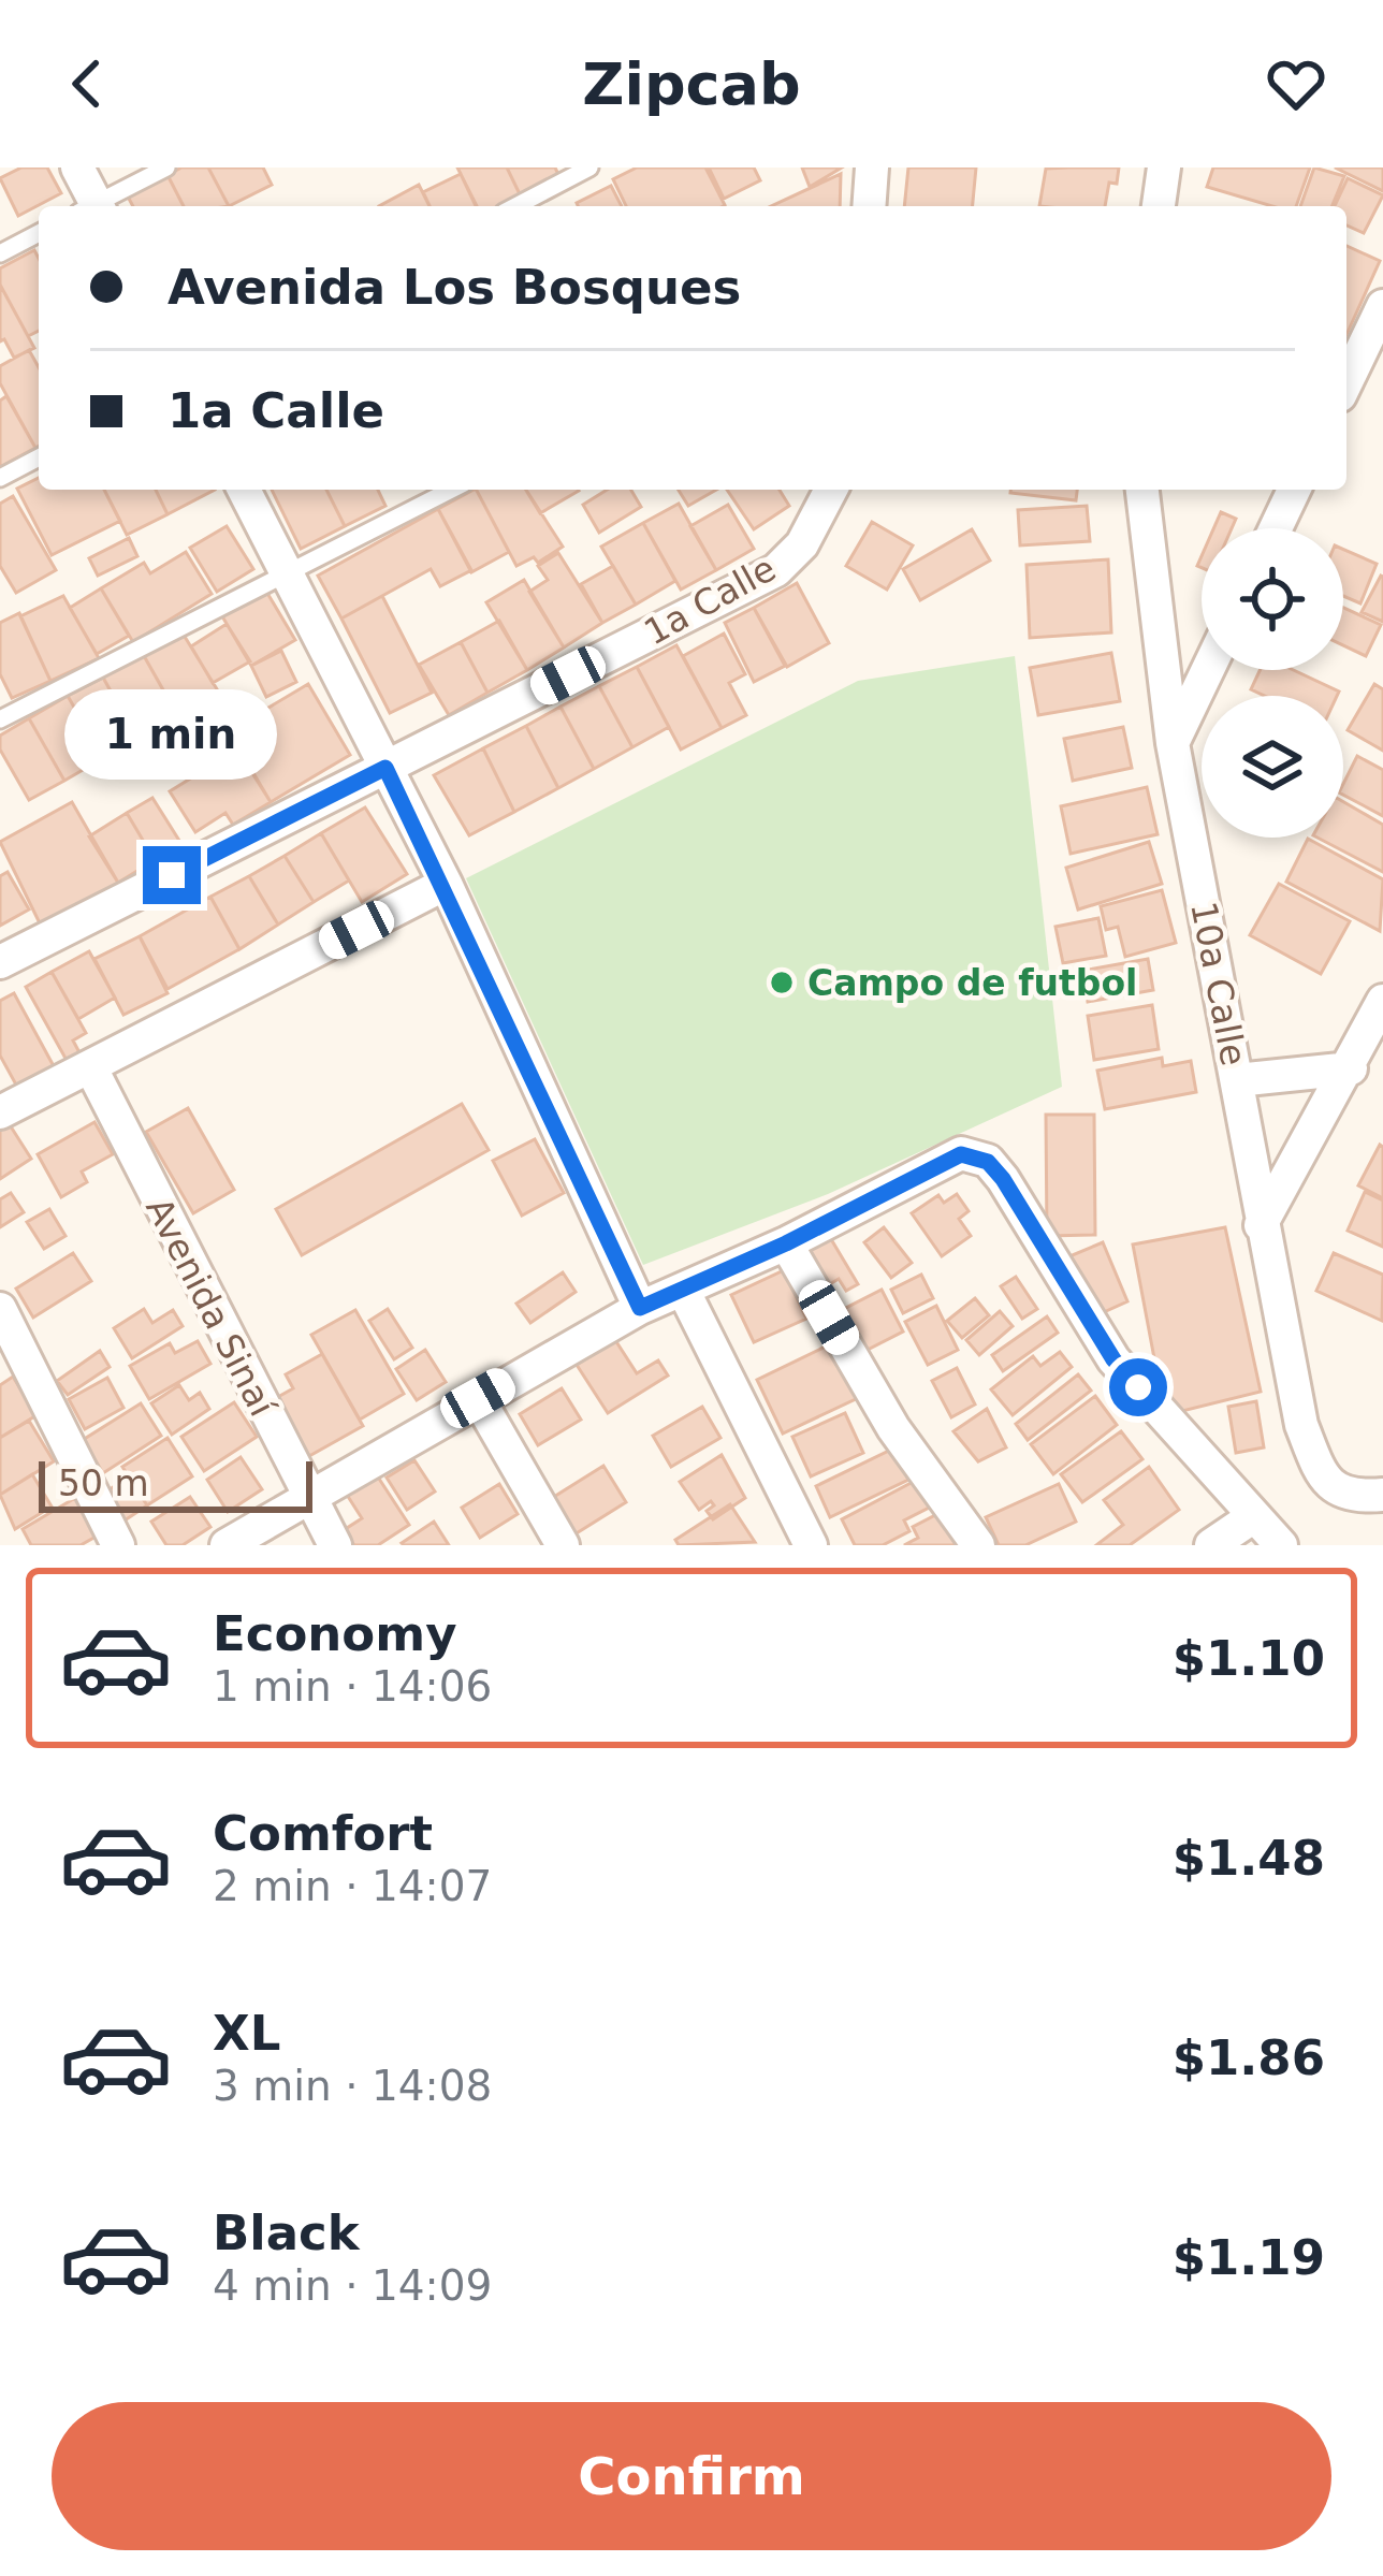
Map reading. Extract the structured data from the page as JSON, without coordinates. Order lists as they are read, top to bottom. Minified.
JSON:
{"streets":{"street":["1a Calle","10a Calle","Avenida Sinaí"]},"places":["Campo de futbol"],"scale_bar":"50 m","page":{"header":"Zipcab","banner":["Avenida Los Bosques","1a Calle"],"bubble":"1 min","scale":"50 m","list":[{"name":"Economy","note":"1 min · 14:06","value":"$1.10"},{"name":"Comfort","note":"2 min · 14:07","value":"$1.48"},{"name":"XL","note":"3 min · 14:08","value":"$1.86"},{"name":"Black","note":"4 min · 14:09","value":"$1.19"}],"buttons":"Confirm"}}
